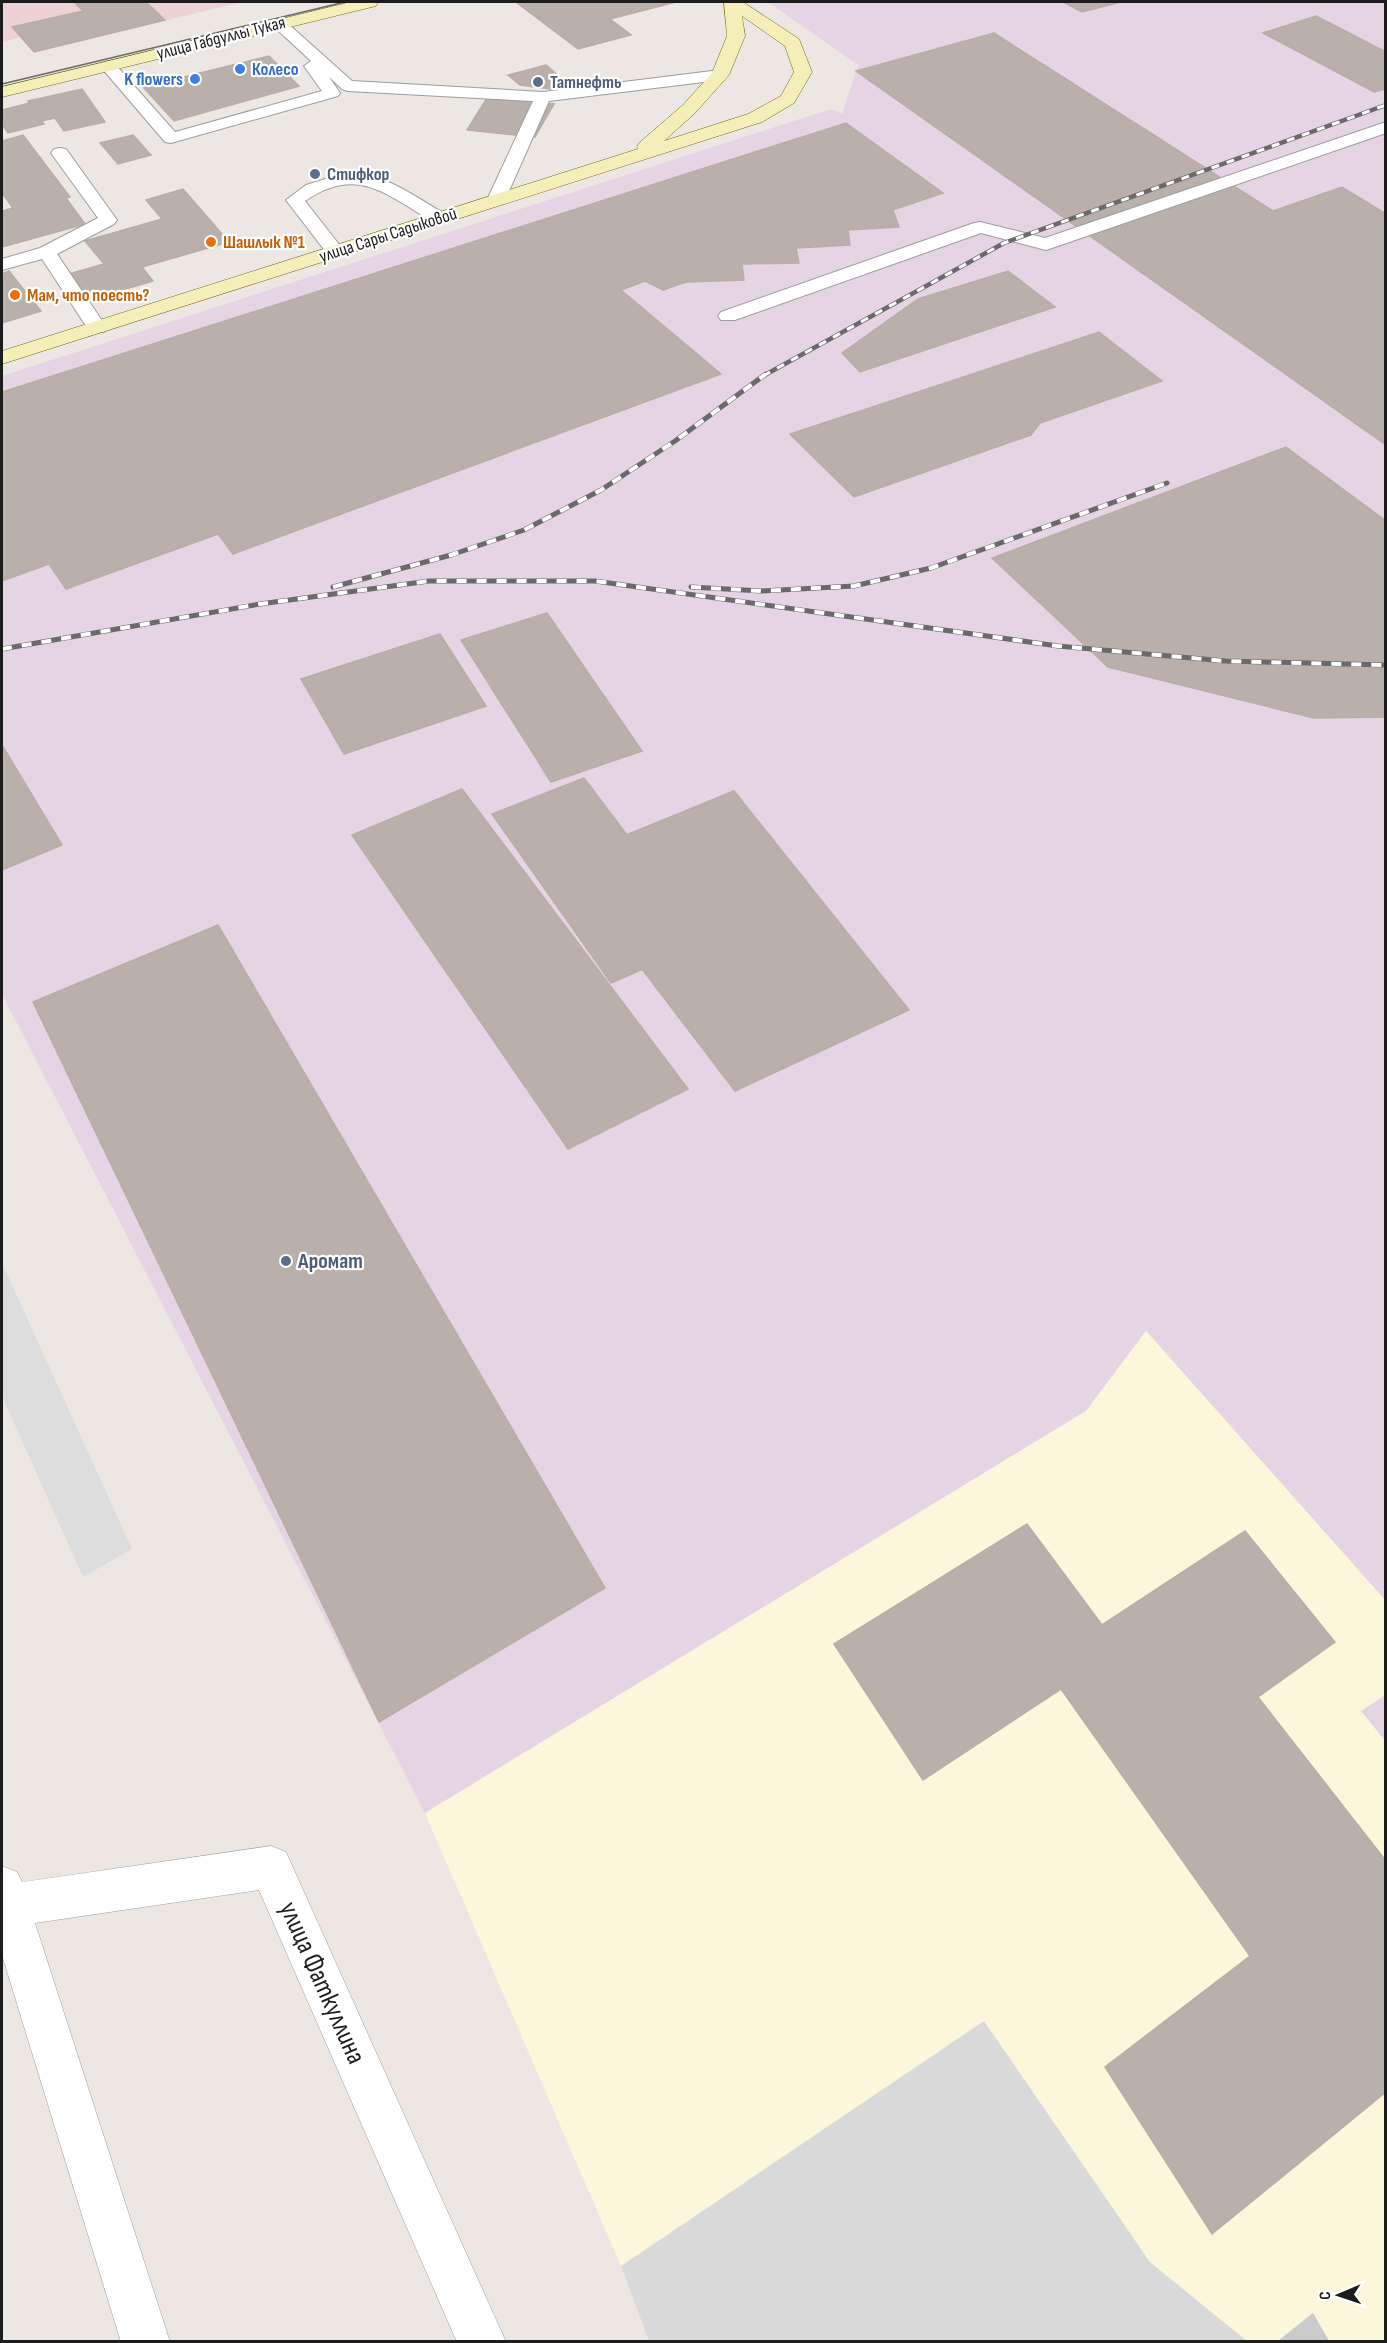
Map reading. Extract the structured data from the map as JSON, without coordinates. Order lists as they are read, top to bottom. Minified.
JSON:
{"streets":{"street":["улица Габдуллы Тукая","улица Сары Садыковой","улица Фаткуллина"]},"places":["Колесо","K flowers","Татнефть","Стифкор","Шашлык №1","Мам, что поесть?","Аромат"],"north":"left"}
